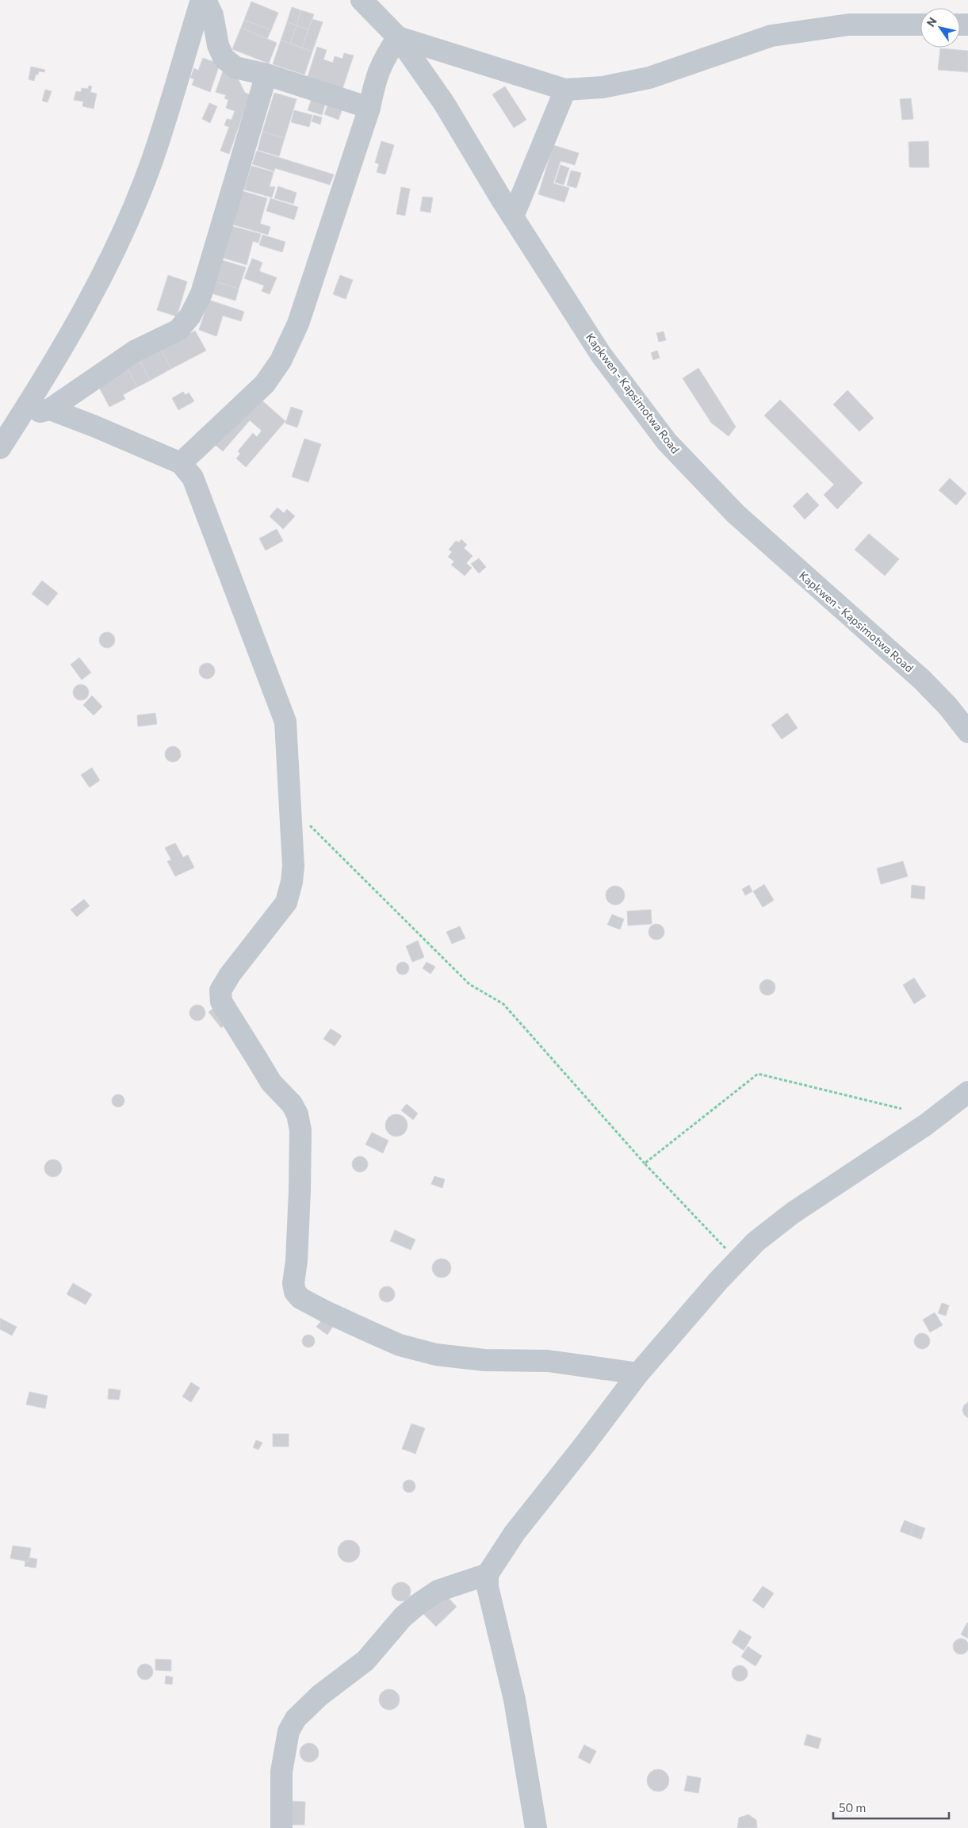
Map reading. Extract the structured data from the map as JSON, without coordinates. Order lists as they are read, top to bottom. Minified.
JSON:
{"streets":{"street":["Kapkwen - Kapsimotwa Road"]},"scale_bar":"50 m","north":"top left"}
